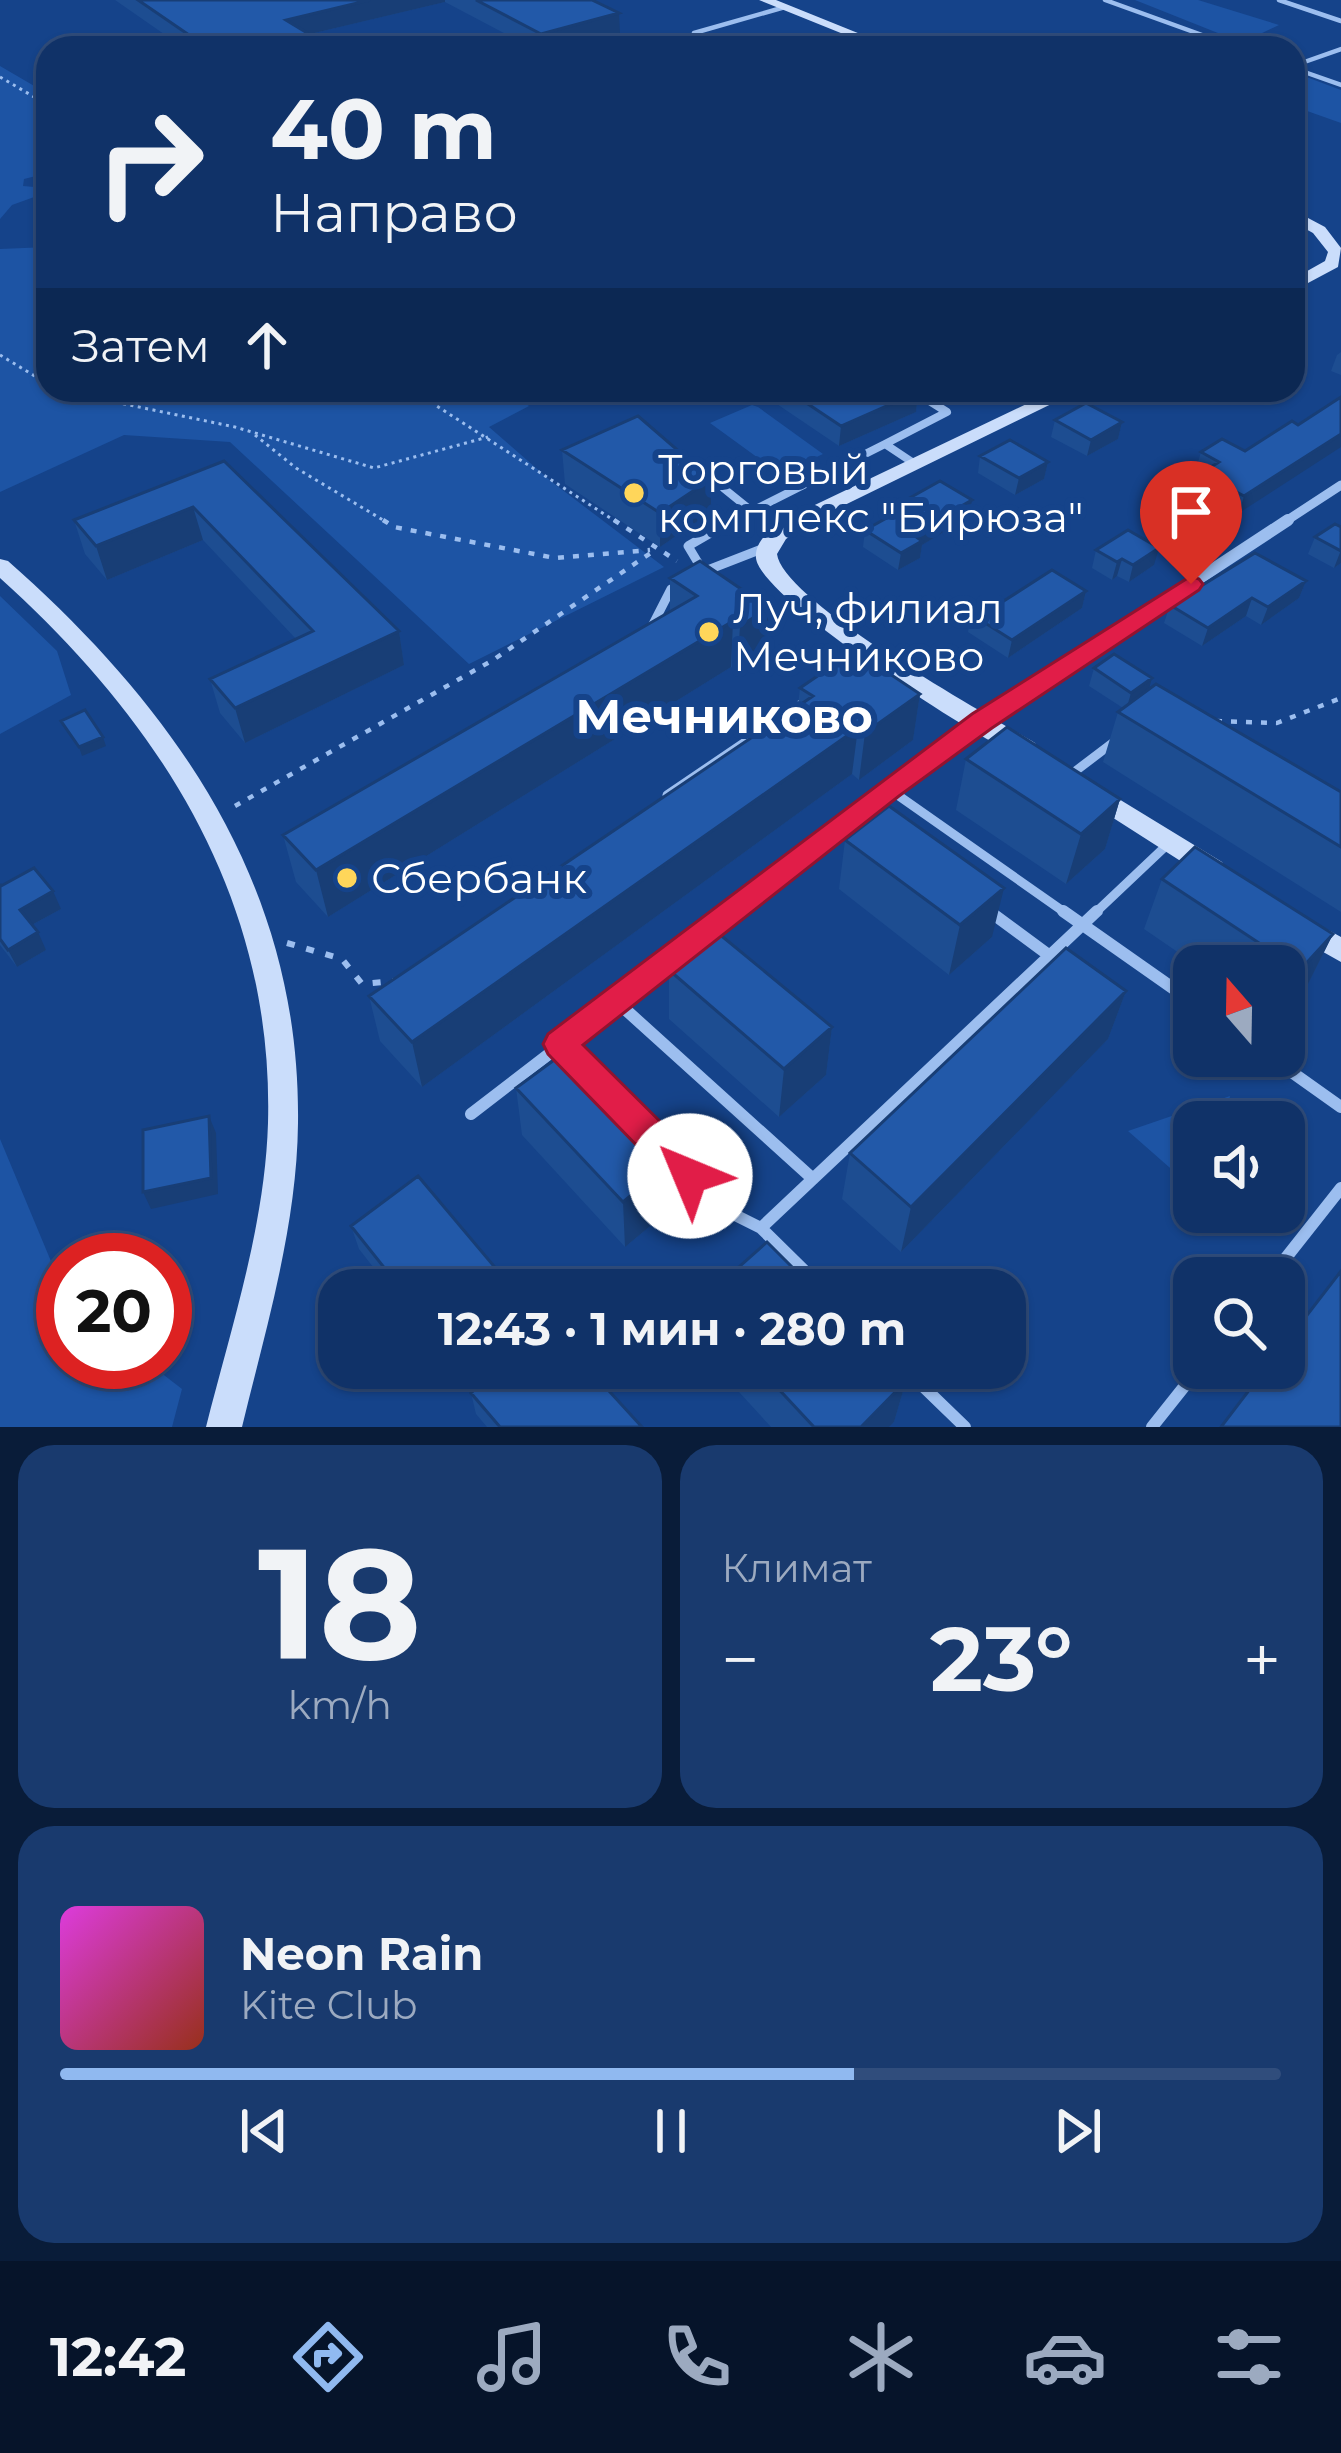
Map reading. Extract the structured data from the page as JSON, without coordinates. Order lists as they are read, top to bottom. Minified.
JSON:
{"districts":["Мечниково"],"places":["Торговый комплекс \"Бирюза\"","Луч, филиал Мечниково","Сбербанк"],"north":"top","page":{"turn":["40 m","Направо"],"then":"Затем","limit":"20","trip":"12:43 · 1 мин · 280 m","tile":[["18","km/h"],"Климат"],"heat":["−","23°","+"],"song":["Neon Rain","Kite Club"],"tabs":"12:42"}}
